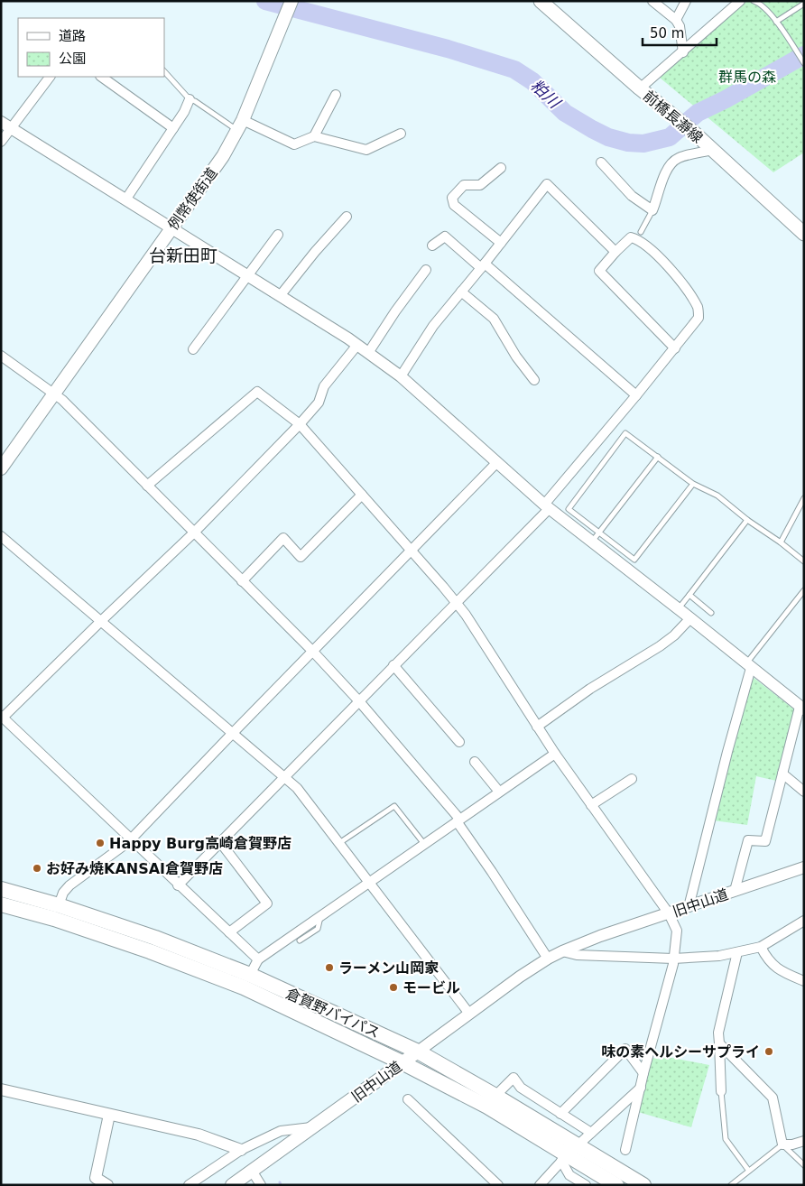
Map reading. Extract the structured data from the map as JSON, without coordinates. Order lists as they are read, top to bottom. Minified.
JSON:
{"streets":{"highway":["倉賀野バイパス"],"main road":["前橋長瀞線","例幣使街道","旧中山道"]},"crossings":[["旧中山道","倉賀野バイパス"]],"districts":["台新田町"],"water":["粕川"],"parks":["群馬の森"],"places":["Happy Burg高崎倉賀野店","お好み焼KANSAI倉賀野店","ラーメン山岡家","モービル","味の素ヘルシーサプライ"],"legend":["道路","公園"],"scale_bar":"50 m"}
